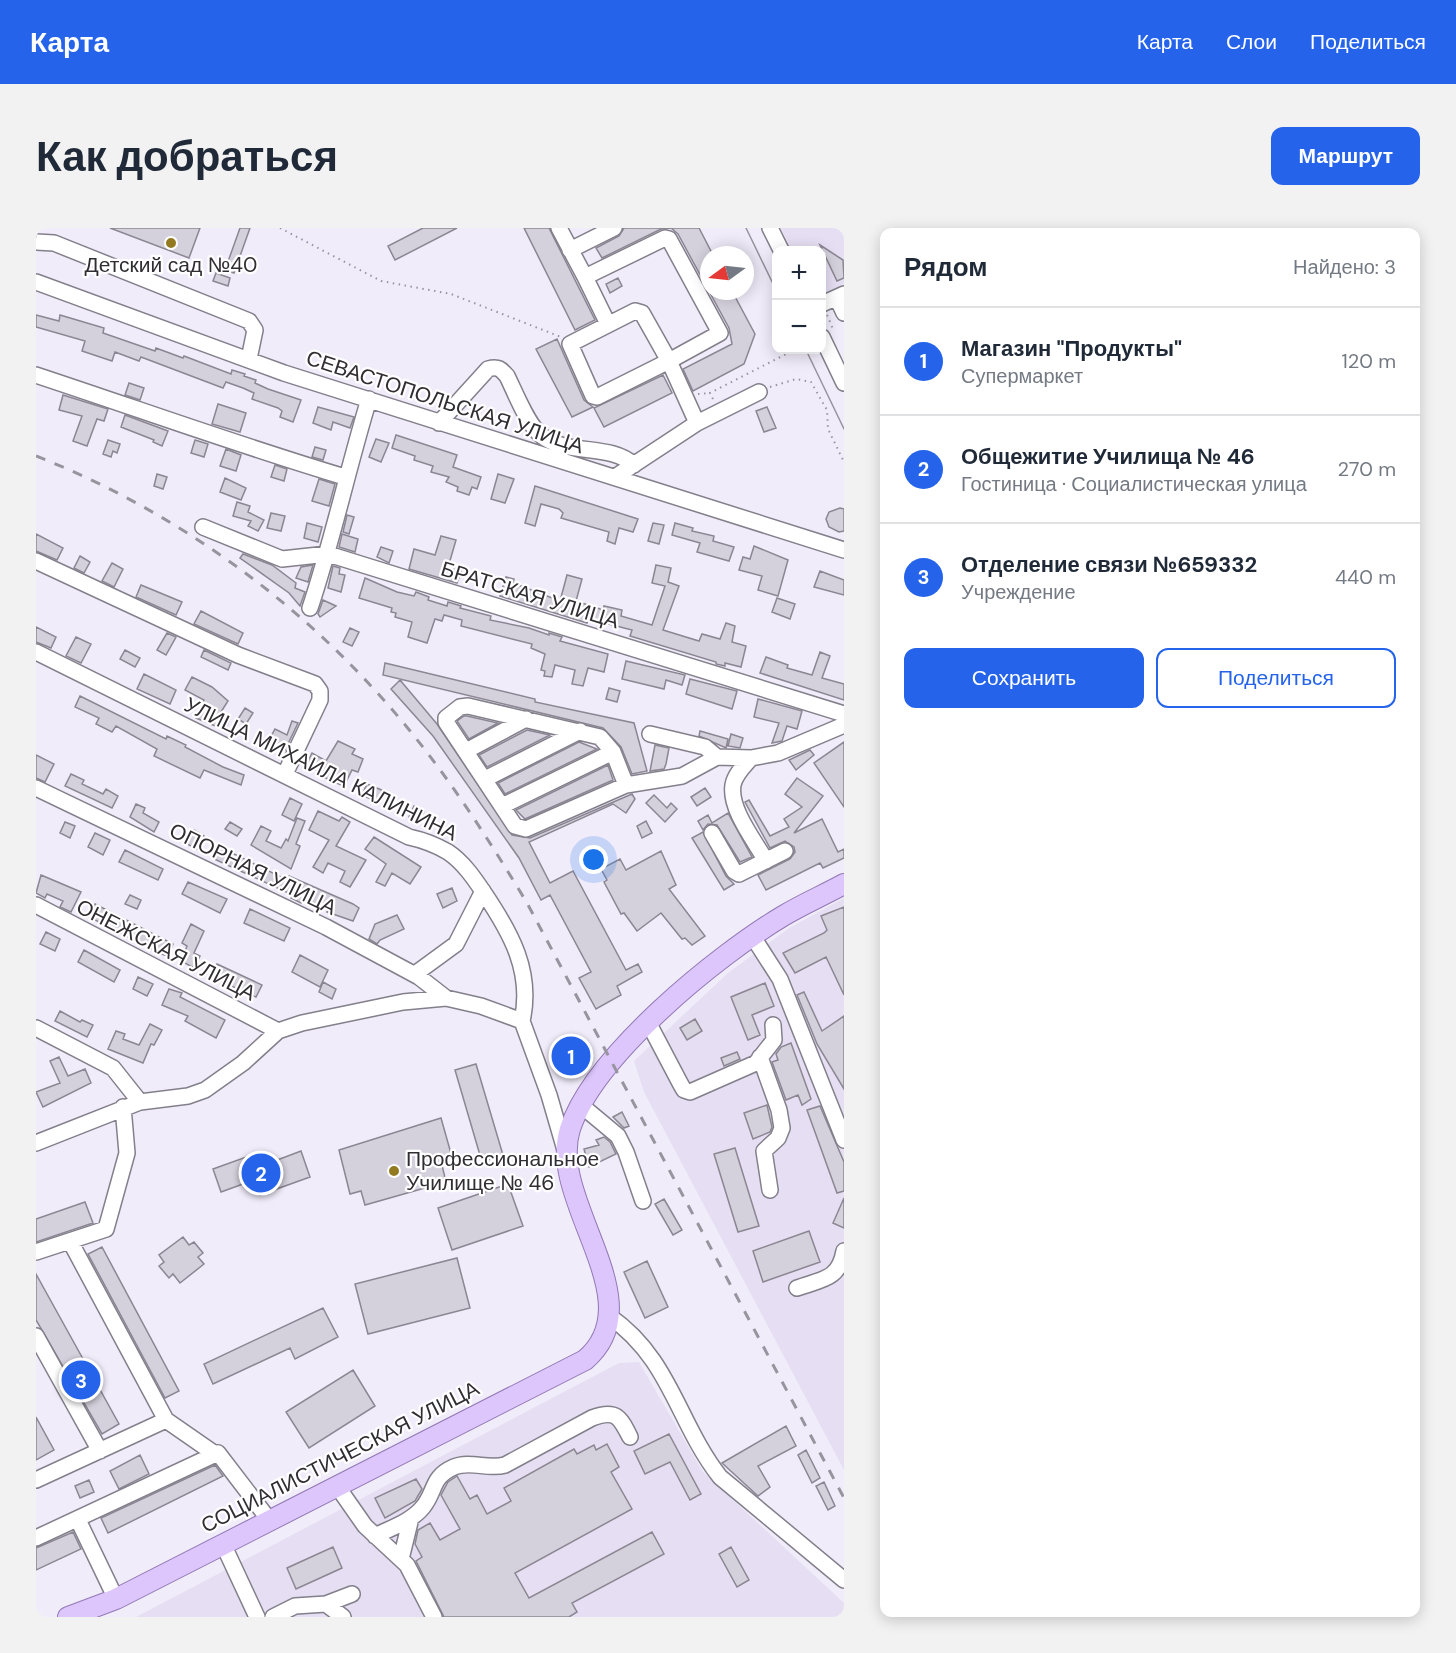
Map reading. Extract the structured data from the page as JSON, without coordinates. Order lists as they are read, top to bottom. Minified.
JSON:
{"streets":{"main road":["СОЦИАЛИСТИЧЕСКАЯ УЛИЦА"],"street":["СЕВАСТОПОЛЬСКАЯ УЛИЦА","БРАТСКАЯ УЛИЦА","УЛИЦА МИХАИЛА КАЛИНИНА","ОПОРНАЯ УЛИЦА","ОНЕЖСКАЯ УЛИЦА"]},"crossings":[["УЛИЦА МИХАИЛА КАЛИНИНА","СОЦИАЛИСТИЧЕСКАЯ УЛИЦА"]],"places":["Детский сад №40","Профессиональное Училище № 46"],"north":"left","page":{"header":"Карта","nav":["Карта","Слои","Поделиться"],"buttons":["Маршрут",["Сохранить","Поделиться"]],"title":"Как добраться","heading":["Рядом","Найдено: 3"],"map_buttons":["+","−"],"list":[{"mark":"1","name":"Магазин \"Продукты\"","note":"Супермаркет","value":"120 m"},{"mark":"2","name":"Общежитие Училища № 46","note":"Гостиница · Социалистическая улица","value":"270 m"},{"mark":"3","name":"Отделение связи №659332","note":"Учреждение","value":"440 m"}],"pins":["1","2","3"]}}
